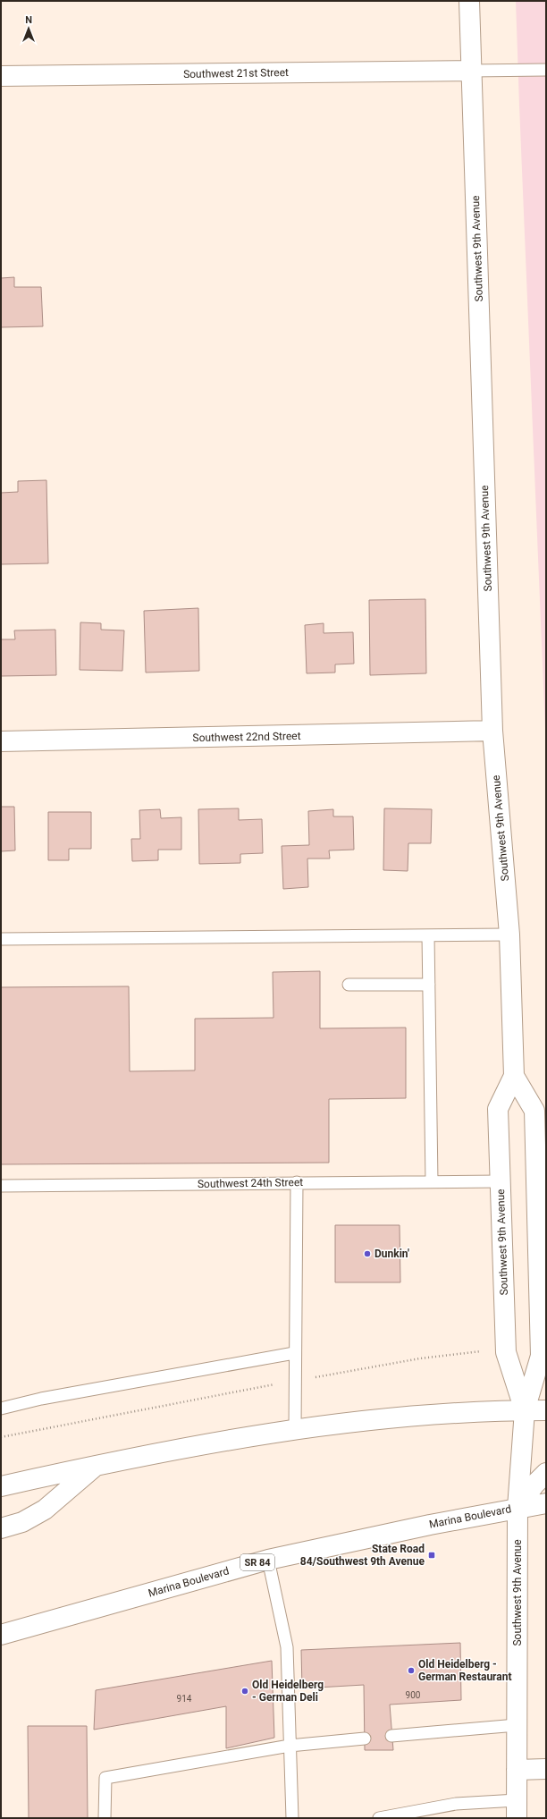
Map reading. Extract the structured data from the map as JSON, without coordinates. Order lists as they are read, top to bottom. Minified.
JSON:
{"streets":{"street":["Southwest 21st Street","Southwest 9th Avenue","Southwest 22nd Street","Marina Boulevard","SR 84"],"lane":["Southwest 24th Street"]},"crossings":[["Southwest 21st Street","Southwest 9th Avenue"],["Southwest 9th Avenue","Southwest 22nd Street"],["Southwest 9th Avenue","Southwest 24th Street"],["Southwest 9th Avenue","Marina Boulevard"]],"places":{"other":["Dunkin'","Old Heidelberg - German Restaurant","Old Heidelberg - German Deli"],"transit":["State Road 84/Southwest 9th Avenue"]},"house_numbers":["900","914"],"north":"top"}
